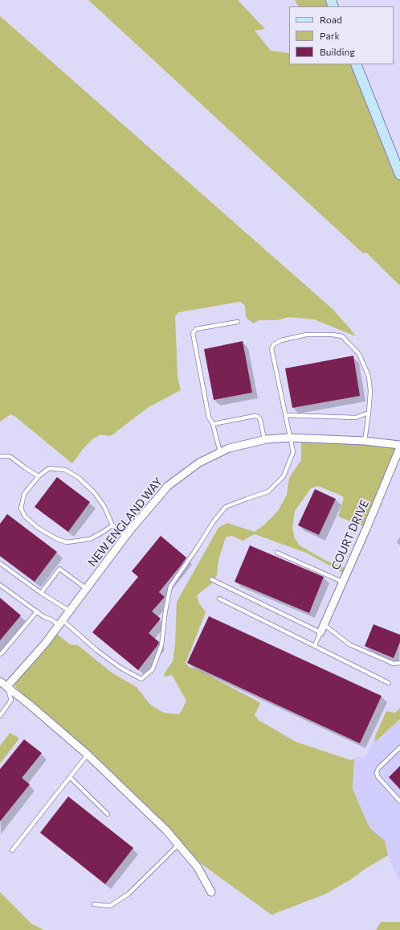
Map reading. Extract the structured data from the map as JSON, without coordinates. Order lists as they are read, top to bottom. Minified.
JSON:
{"streets":{"street":["NEW ENGLAND WAY","COURT DRIVE"]},"crossings":[["NEW ENGLAND WAY","COURT DRIVE"]],"legend":["Road","Park","Building"]}
